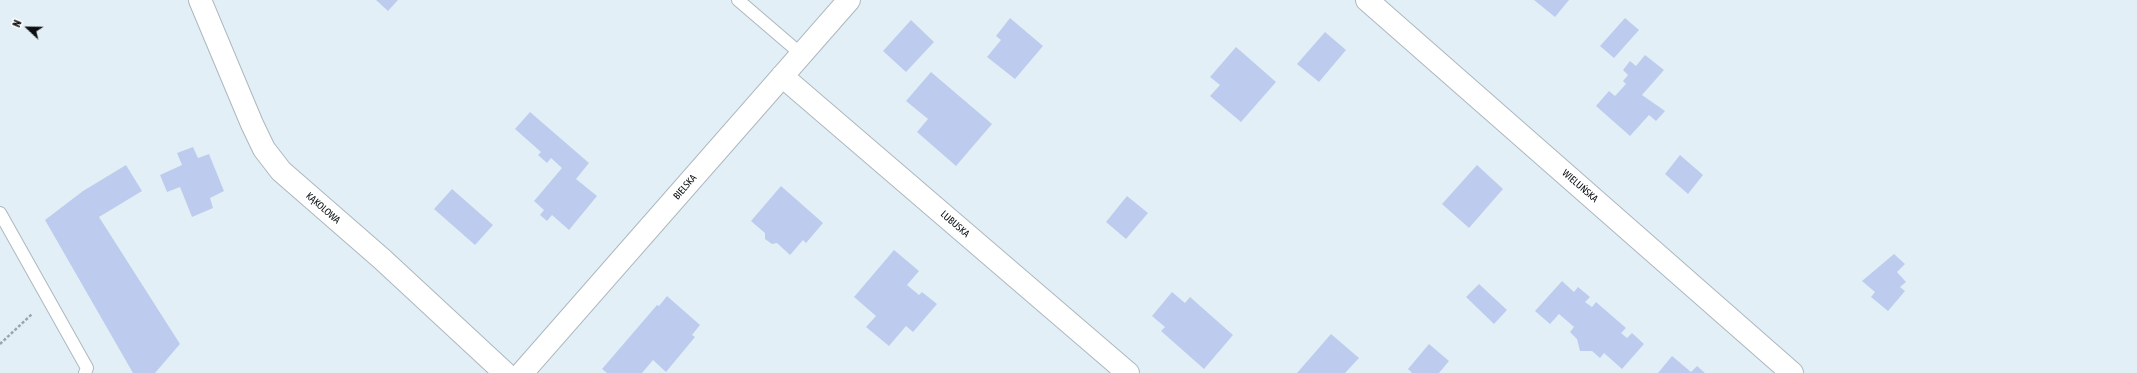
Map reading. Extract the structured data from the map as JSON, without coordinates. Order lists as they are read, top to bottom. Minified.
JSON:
{"streets":{"street":["WIELUŃSKA","BIELSKA","KĄKOLOWA","LUBUSKA"]},"crossings":[["BIELSKA","LUBUSKA"]],"north":"left"}
